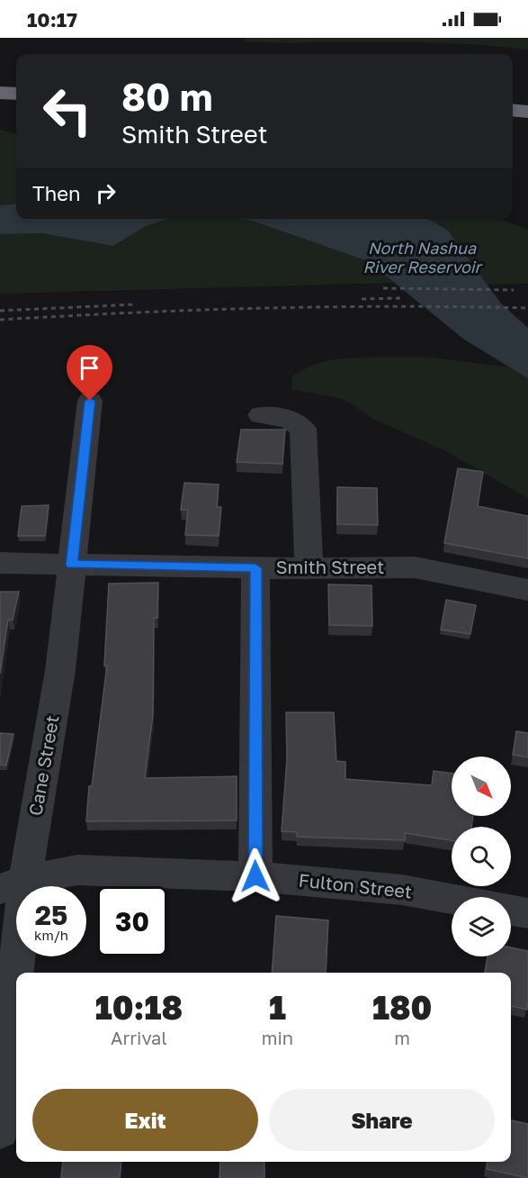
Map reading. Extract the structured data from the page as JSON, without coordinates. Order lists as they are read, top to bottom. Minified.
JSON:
{"streets":{"street":["Smith Street","Cane Street","Fulton Street"]},"crossings":[["Smith Street","Cane Street"],["Cane Street","Fulton Street"]],"water":["North Nashua River Reservoir"],"north":"bottom right","page":{"status":"10:17","turn":["80 m","Smith Street"],"then":"Then","speed":"25 km/h","limit":"30","eta":["10:18","Arrival","1","min","180","m"],"buttons":["Exit","Share"]}}
